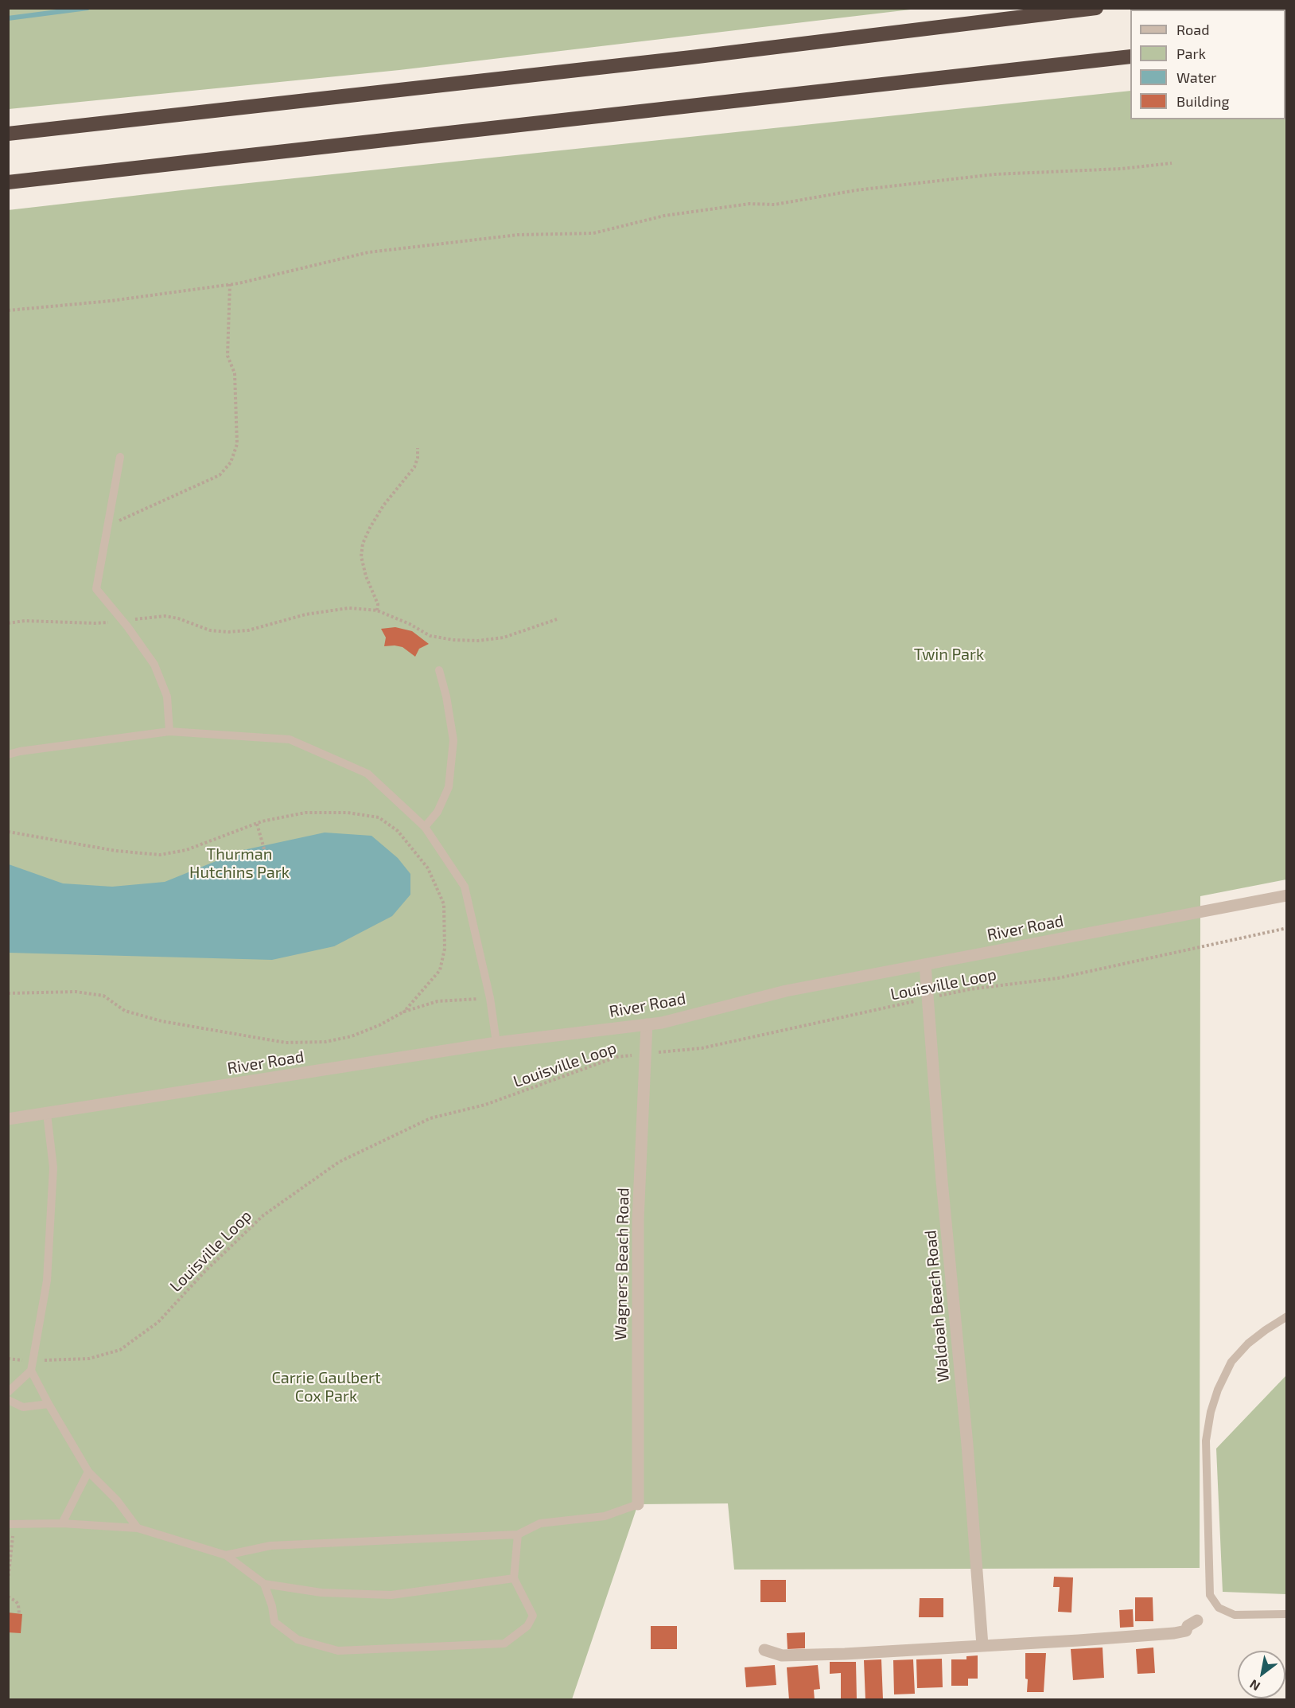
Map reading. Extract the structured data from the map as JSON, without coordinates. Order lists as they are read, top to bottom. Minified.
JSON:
{"streets":{"street":["River Road","Wagners Beach Road","Waldoah Beach Road"],"path":["Louisville Loop"]},"crossings":[["River Road","Wagners Beach Road"],["River Road","Waldoah Beach Road"],["Louisville Loop","Wagners Beach Road"],["Louisville Loop","Waldoah Beach Road"]],"parks":["Twin Park","Thurman Hutchins Park","Carrie Gaulbert Cox Park"],"legend":["Road","Park","Water","Building"],"north":"bottom left"}
